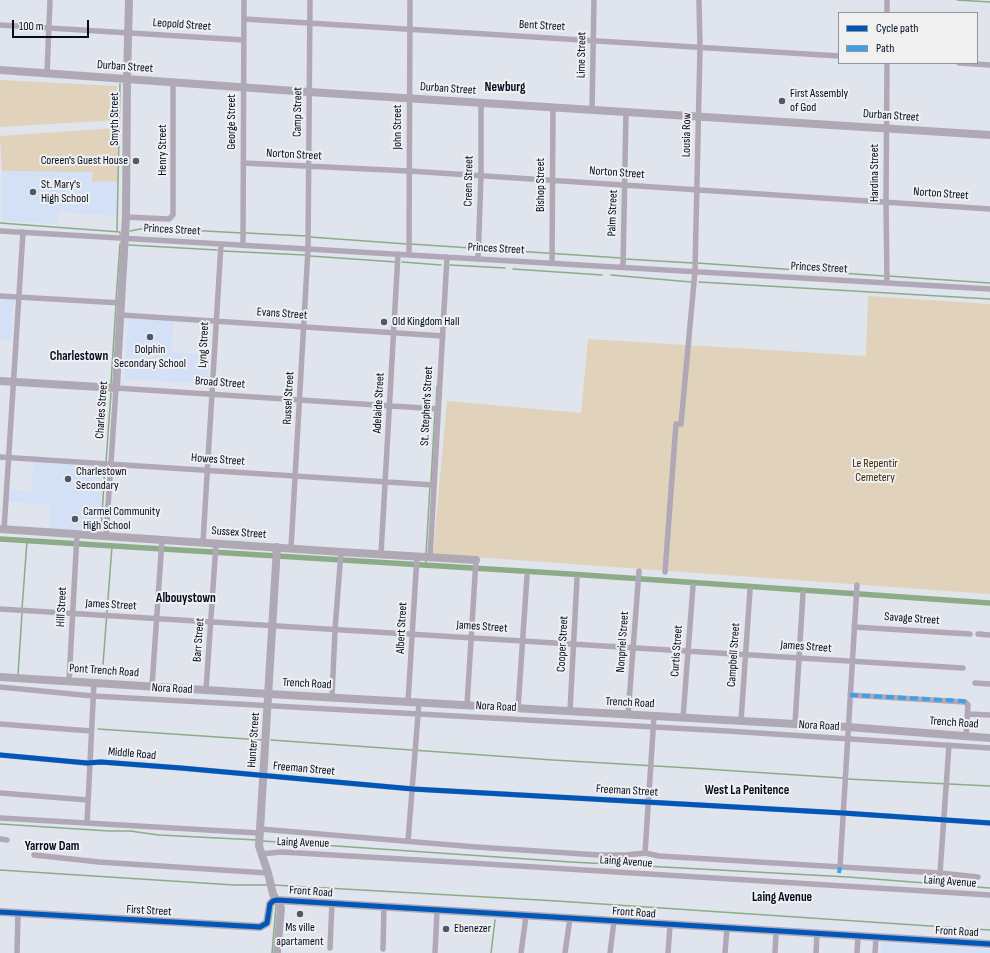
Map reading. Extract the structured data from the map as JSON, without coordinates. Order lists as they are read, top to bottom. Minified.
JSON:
{"streets":{"street":["Leopold Street","Bent Street","Lime Street","Durban Street","Camp Street","Smyth Street","George Street","John Street","Lousia Row","Henry Street","Norton Street","Hardina Street","Creen Street","Bishop Street","Palm Street","Princes Street","Evans Street","Lyng Street","Broad Street","Russel Street","Adelaide Street","St. Stephen's Street","Charles Street","Howes Street","Sussex Street","James Street","Hill Street","Savage Street","Albert Street","Barr Street","Nonpriel Street","Cooper Street","Curtis Street","Campbell Street","Pont Trench Road","Trench Road","Nora Road","Hunter Street","Middle Road","Freeman Street","Laing Avenue","Front Road","First Street"]},"crossings":[["Leopold Street","Smyth Street"],["Leopold Street","George Street"],["Bent Street","Lime Street"],["Bent Street","Camp Street"],["Bent Street","George Street"],["Bent Street","John Street"],["Bent Street","Lousia Row"],["Lime Street","Durban Street"],["Durban Street","Camp Street"],["Durban Street","Smyth Street"],["Durban Street","George Street"],["Durban Street","John Street"],["Durban Street","Lousia Row"],["Durban Street","Henry Street"],["Durban Street","Hardina Street"],["Durban Street","Creen Street"],["Durban Street","Bishop Street"],["Durban Street","Palm Street"],["Camp Street","Norton Street"],["Camp Street","Princes Street"],["Camp Street","Russel Street"],["Smyth Street","Henry Street"],["Smyth Street","Princes Street"],["Smyth Street","Charles Street"],["George Street","Norton Street"],["George Street","Princes Street"],["John Street","Norton Street"],["John Street","Princes Street"],["Lousia Row","Norton Street"],["Lousia Row","Princes Street"],["Norton Street","Hardina Street"],["Norton Street","Creen Street"],["Norton Street","Bishop Street"],["Norton Street","Palm Street"],["Hardina Street","Princes Street"],["Creen Street","Princes Street"],["Bishop Street","Princes Street"],["Palm Street","Princes Street"],["Princes Street","Lyng Street"],["Princes Street","Russel Street"],["Princes Street","Adelaide Street"],["Princes Street","St. Stephen's Street"],["Princes Street","Charles Street"],["Evans Street","Lyng Street"],["Evans Street","Russel Street"],["Evans Street","Adelaide Street"],["Evans Street","St. Stephen's Street"],["Evans Street","Charles Street"],["Lyng Street","Broad Street"],["Lyng Street","Howes Street"],["Lyng Street","Sussex Street"],["Broad Street","Russel Street"],["Broad Street","Adelaide Street"],["Broad Street","St. Stephen's Street"],["Broad Street","Charles Street"],["Russel Street","Howes Street"],["Russel Street","Sussex Street"],["Adelaide Street","Howes Street"],["Adelaide Street","Sussex Street"],["St. Stephen's Street","Howes Street"],["St. Stephen's Street","Sussex Street"],["Charles Street","Howes Street"],["Charles Street","Sussex Street"],["Sussex Street","Hill Street"],["Sussex Street","Albert Street"],["Sussex Street","Barr Street"],["Sussex Street","Hunter Street"],["James Street","Hill Street"],["James Street","Albert Street"],["James Street","Barr Street"],["James Street","Nonpriel Street"],["James Street","Cooper Street"],["James Street","Curtis Street"],["James Street","Campbell Street"],["James Street","Hunter Street"],["Hill Street","Pont Trench Road"],["Albert Street","Trench Road"],["Barr Street","Pont Trench Road"],["Nonpriel Street","Trench Road"],["Cooper Street","Trench Road"],["Curtis Street","Trench Road"],["Campbell Street","Trench Road"],["Pont Trench Road","Trench Road"],["Pont Trench Road","Hunter Street"],["Trench Road","Hunter Street"],["Nora Road","Hunter Street"],["Hunter Street","Middle Road"],["Hunter Street","Freeman Street"],["Hunter Street","Laing Avenue"],["Hunter Street","Front Road"],["Hunter Street","First Street"],["Middle Road","Freeman Street"],["Front Road","First Street"]],"districts":["Newburg","Charlestown","Albouystown","West La Penitence","Yarrow Dam","Laing Avenue"],"parks":["Le Repentir Cemetery"],"places":["First Assembly of God","Coreen's Guest House","St. Mary's High School","Old Kingdom Hall","Dolphin Secondary School","Charlestown Secondary","Carmel Community High School","Ms ville apartament","Ebenezer"],"legend":["Cycle path","Path"],"scale_bar":"100 m"}
